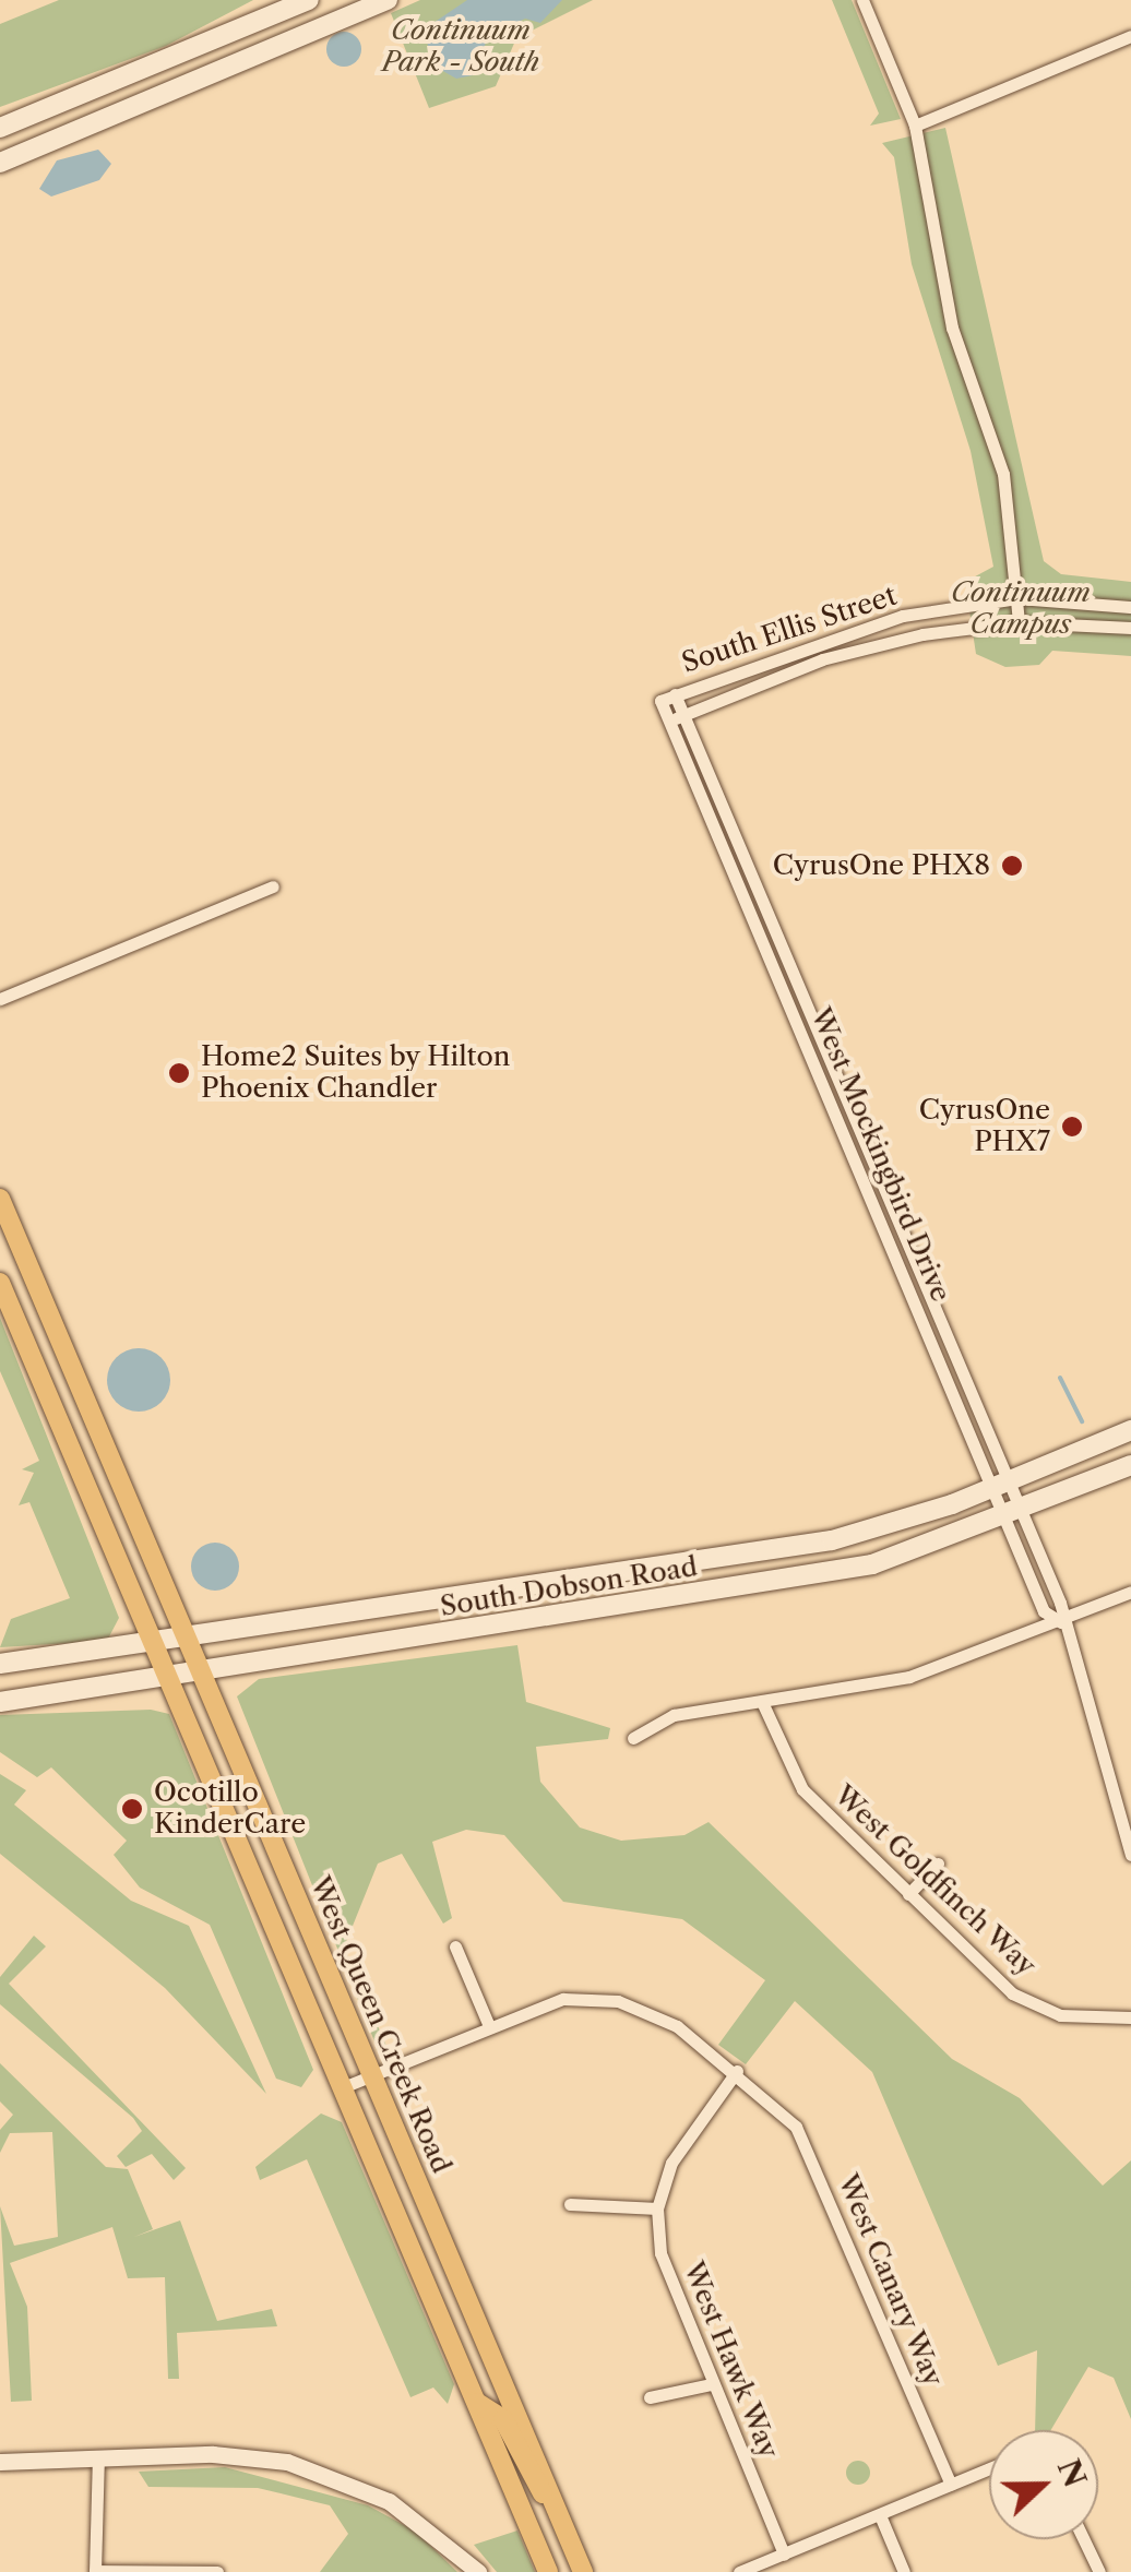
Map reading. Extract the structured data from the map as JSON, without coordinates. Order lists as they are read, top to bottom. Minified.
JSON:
{"streets":{"main road":["South Dobson Road","West Queen Creek Road"],"street":["South Ellis Street","West Mockingbird Drive","West Goldfinch Way","West Canary Way","West Hawk Way"]},"crossings":[["South Ellis Street","West Mockingbird Drive"],["West Mockingbird Drive","South Dobson Road"],["South Dobson Road","West Queen Creek Road"],["West Queen Creek Road","West Canary Way"],["West Canary Way","West Hawk Way"]],"parks":["Continuum Park - South","Continuum Campus"],"places":["CyrusOne PHX8","Home2 Suites by Hilton Phoenix Chandler","CyrusOne PHX7","Ocotillo KinderCare"],"north":"right"}
